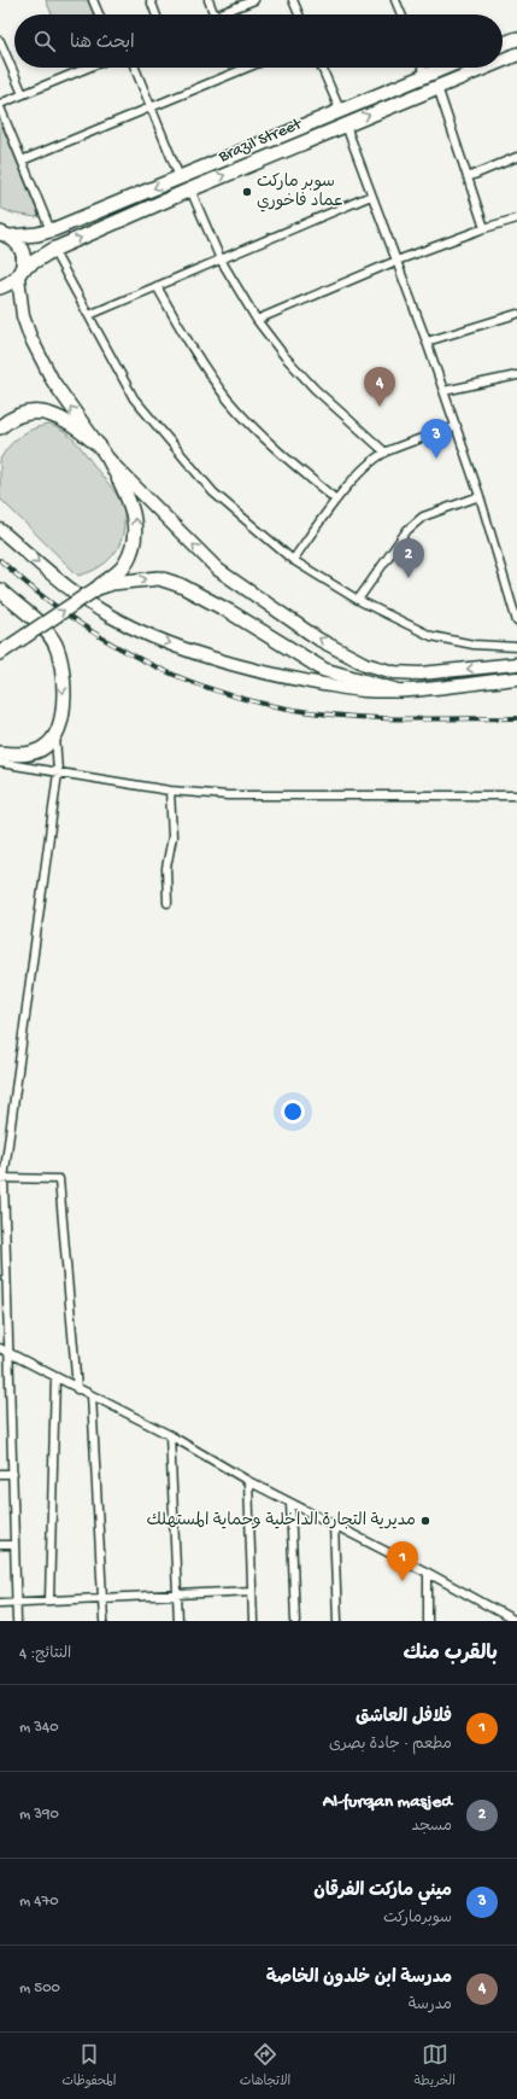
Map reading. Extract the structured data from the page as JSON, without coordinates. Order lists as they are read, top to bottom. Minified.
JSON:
{"streets":{"highway":["Brazil Street"]},"places":["سوبر ماركت عماد فاخوري","مديرية التجارة الداخلية وحماية المستهلك"],"page":{"search":"ابحث هنا","pins":["4","3","2","1"],"heading":["بالقرب منك","النتائج: 4"],"list":[{"mark":"1","name":"فلافل العاشق","note":"مطعم · جادة بصرى","value":"340 m"},{"mark":"2","name":"Al-furqan masjed","note":"مسجد","value":"390 m"},{"mark":"3","name":"ميني ماركت الفرقان","note":"سوبرماركت","value":"470 m"},{"mark":"4","name":"مدرسة ابن خلدون الخاصة","note":"مدرسة","value":"500 m"}],"nav":["الخريطة","الاتجاهات","المحفوظات"]}}
